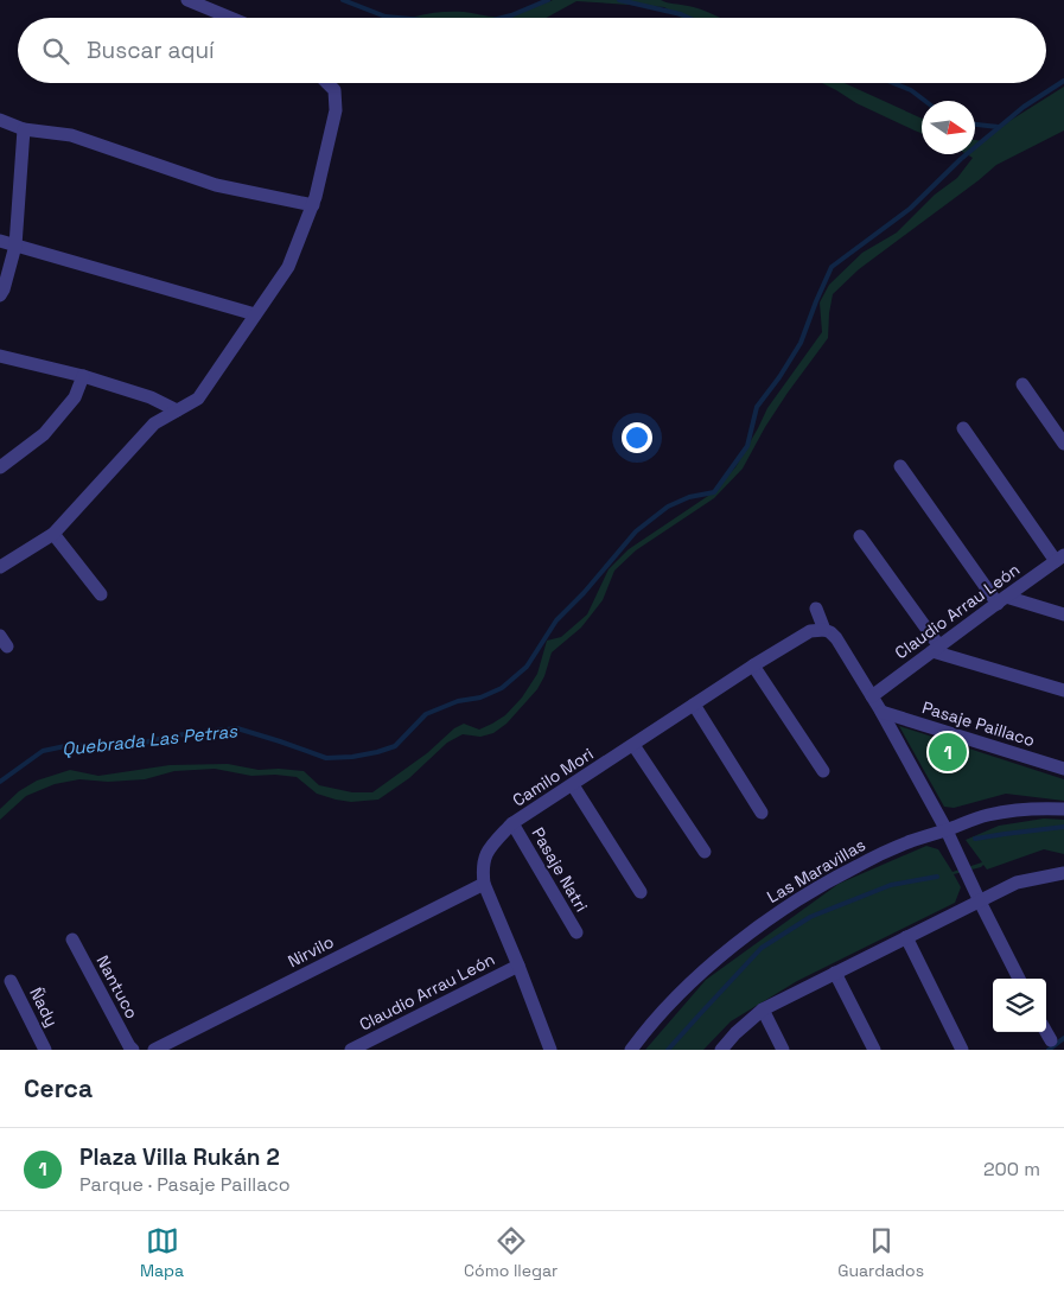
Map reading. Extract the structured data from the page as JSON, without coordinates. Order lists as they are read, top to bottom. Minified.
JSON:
{"streets":{"street":["Claudio Arrau León","Pasaje Paillaco","Camilo Mori","Pasaje Natri","Las Maravillas","Nirvilo","Nantuco","Ñady"]},"crossings":[["Claudio Arrau León","Camilo Mori"],["Camilo Mori","Pasaje Natri"],["Camilo Mori","Nirvilo"]],"water":["Quebrada Las Petras"],"north":"right","page":{"search":"Buscar aquí","pins":"1","heading":"Cerca","list":[{"mark":"1","name":"Plaza Villa Rukán 2","note":"Parque · Pasaje Paillaco","value":"200 m"}],"nav":["Mapa","Cómo llegar","Guardados"]}}
